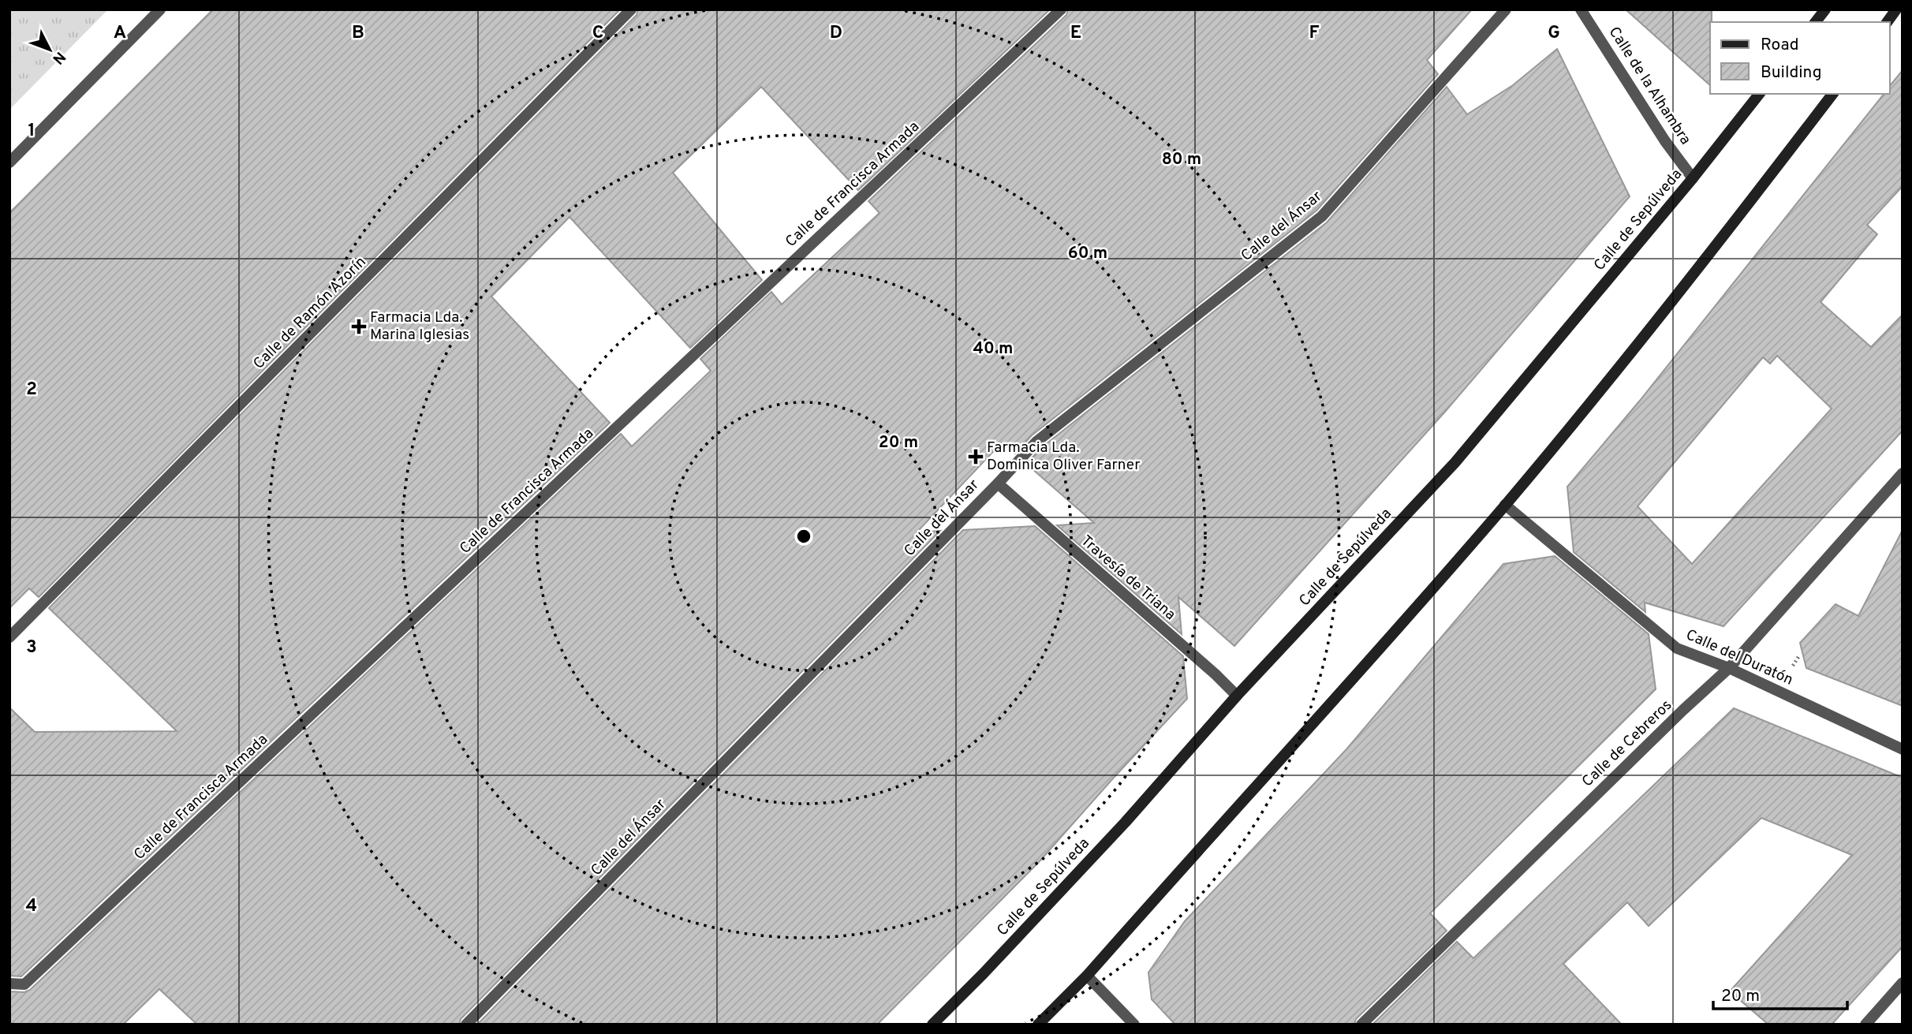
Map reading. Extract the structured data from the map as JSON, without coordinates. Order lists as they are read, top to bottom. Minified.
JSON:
{"streets":{"street":["Calle de la Alhambra","Calle de Francisca Armada","Calle de Sepúlveda","Calle del Ánsar","Calle de Ramón Azorín","Travesía de Triana","Calle del Duratón","Calle de Cebreros"]},"crossings":[["Calle de la Alhambra","Calle de Sepúlveda"],["Calle de Sepúlveda","Travesía de Triana"],["Calle del Ánsar","Travesía de Triana"],["Calle del Duratón","Calle de Cebreros"]],"places":{"health":["Farmacia Lda. Marina Iglesias","Farmacia Lda. Dominica Oliver Farner"]},"legend":["Road","Building"],"scale_bar":"20 m","north":"bottom right","grid":{"columns":["A","B","C","D","E","F","G"],"rows":["1","2","3","4"]},"rings":["80 m","60 m","40 m","20 m"]}
